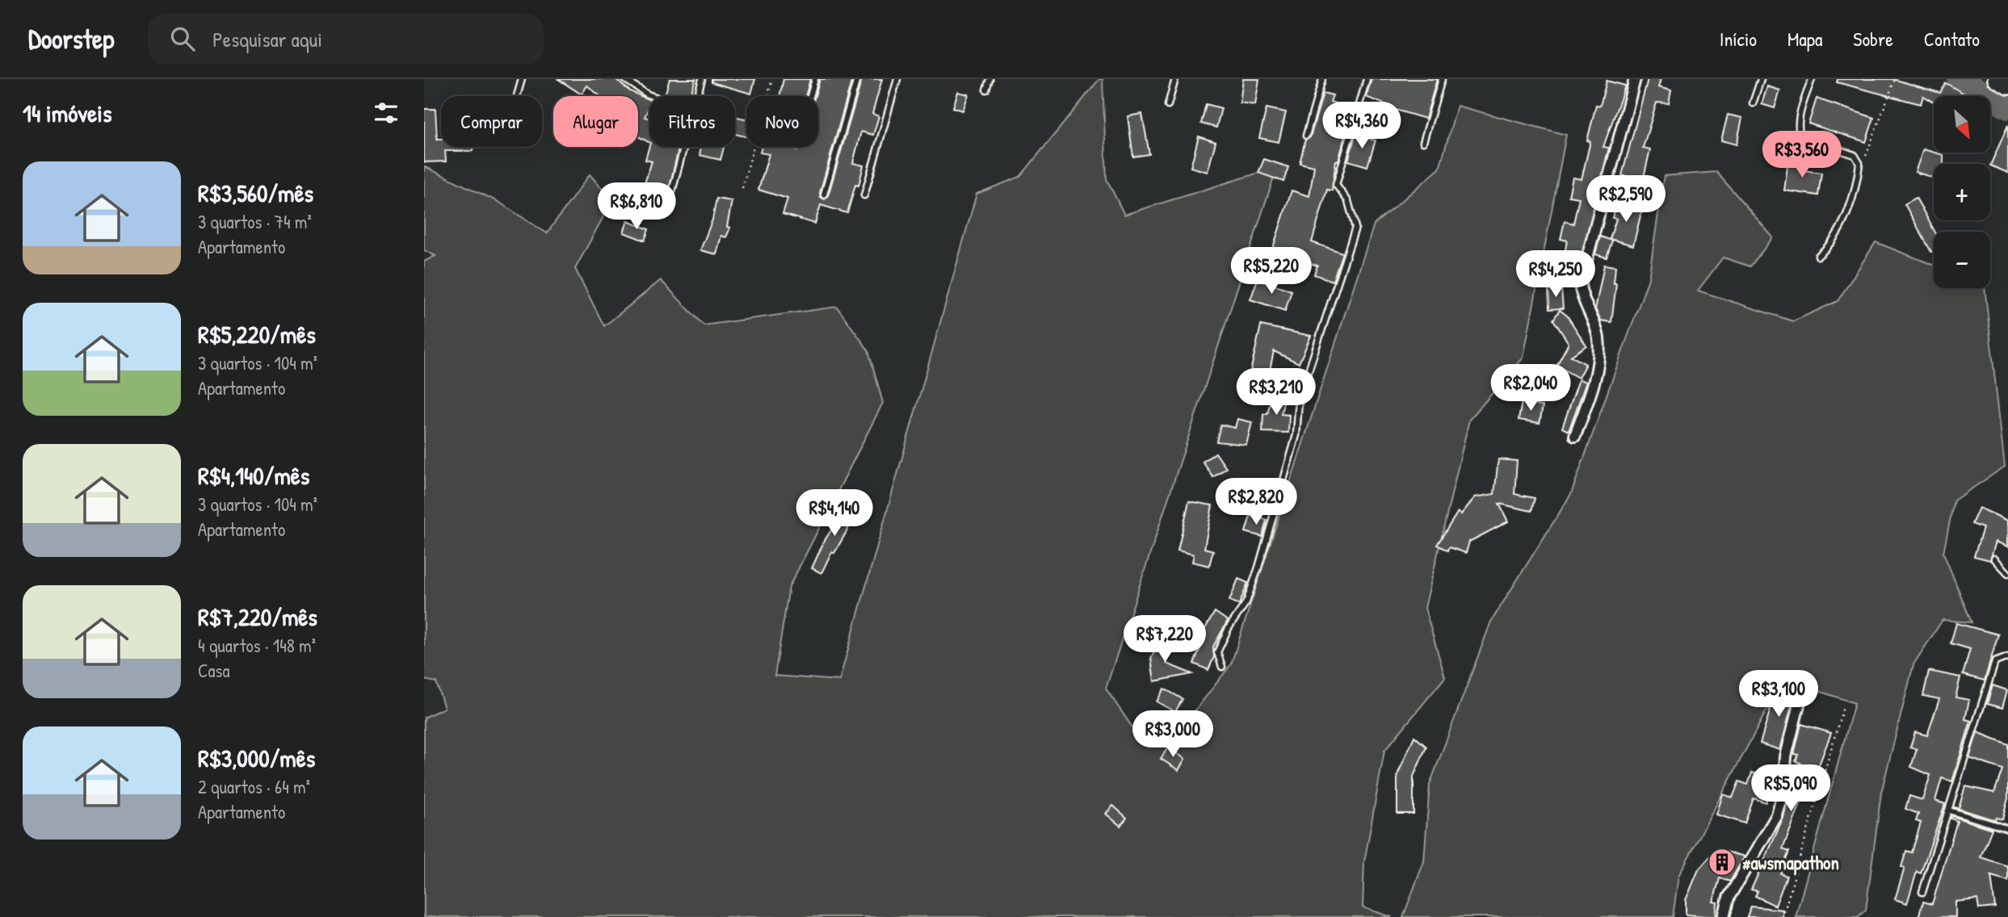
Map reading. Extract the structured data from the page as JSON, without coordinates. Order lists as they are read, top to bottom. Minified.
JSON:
{"places":{"building":["#awsmapathon"]},"north":"bottom right","page":{"header":"Doorstep","search":"Pesquisar aqui","nav":["Início","Mapa","Sobre","Contato"],"heading":"14 imóveis","map_buttons":["+","−"],"chip":["Comprar","Alugar","Filtros","Novo"],"price":["R$4,360","R$3,560","R$2,590","R$6,810","R$5,220","R$4,250","R$2,040","R$3,210","R$2,820","R$4,140","R$7,220","R$3,100","R$3,000","R$5,090"],"list":[{"name":"R$3,560/mês","note":"3 quartos · 74 m² · Apartamento"},{"name":"R$5,220/mês","note":"3 quartos · 104 m² · Apartamento"},{"name":"R$4,140/mês","note":"3 quartos · 104 m² · Apartamento"},{"name":"R$7,220/mês","note":"4 quartos · 148 m² · Casa"},{"name":"R$3,000/mês","note":"2 quartos · 64 m² · Apartamento"}]}}
